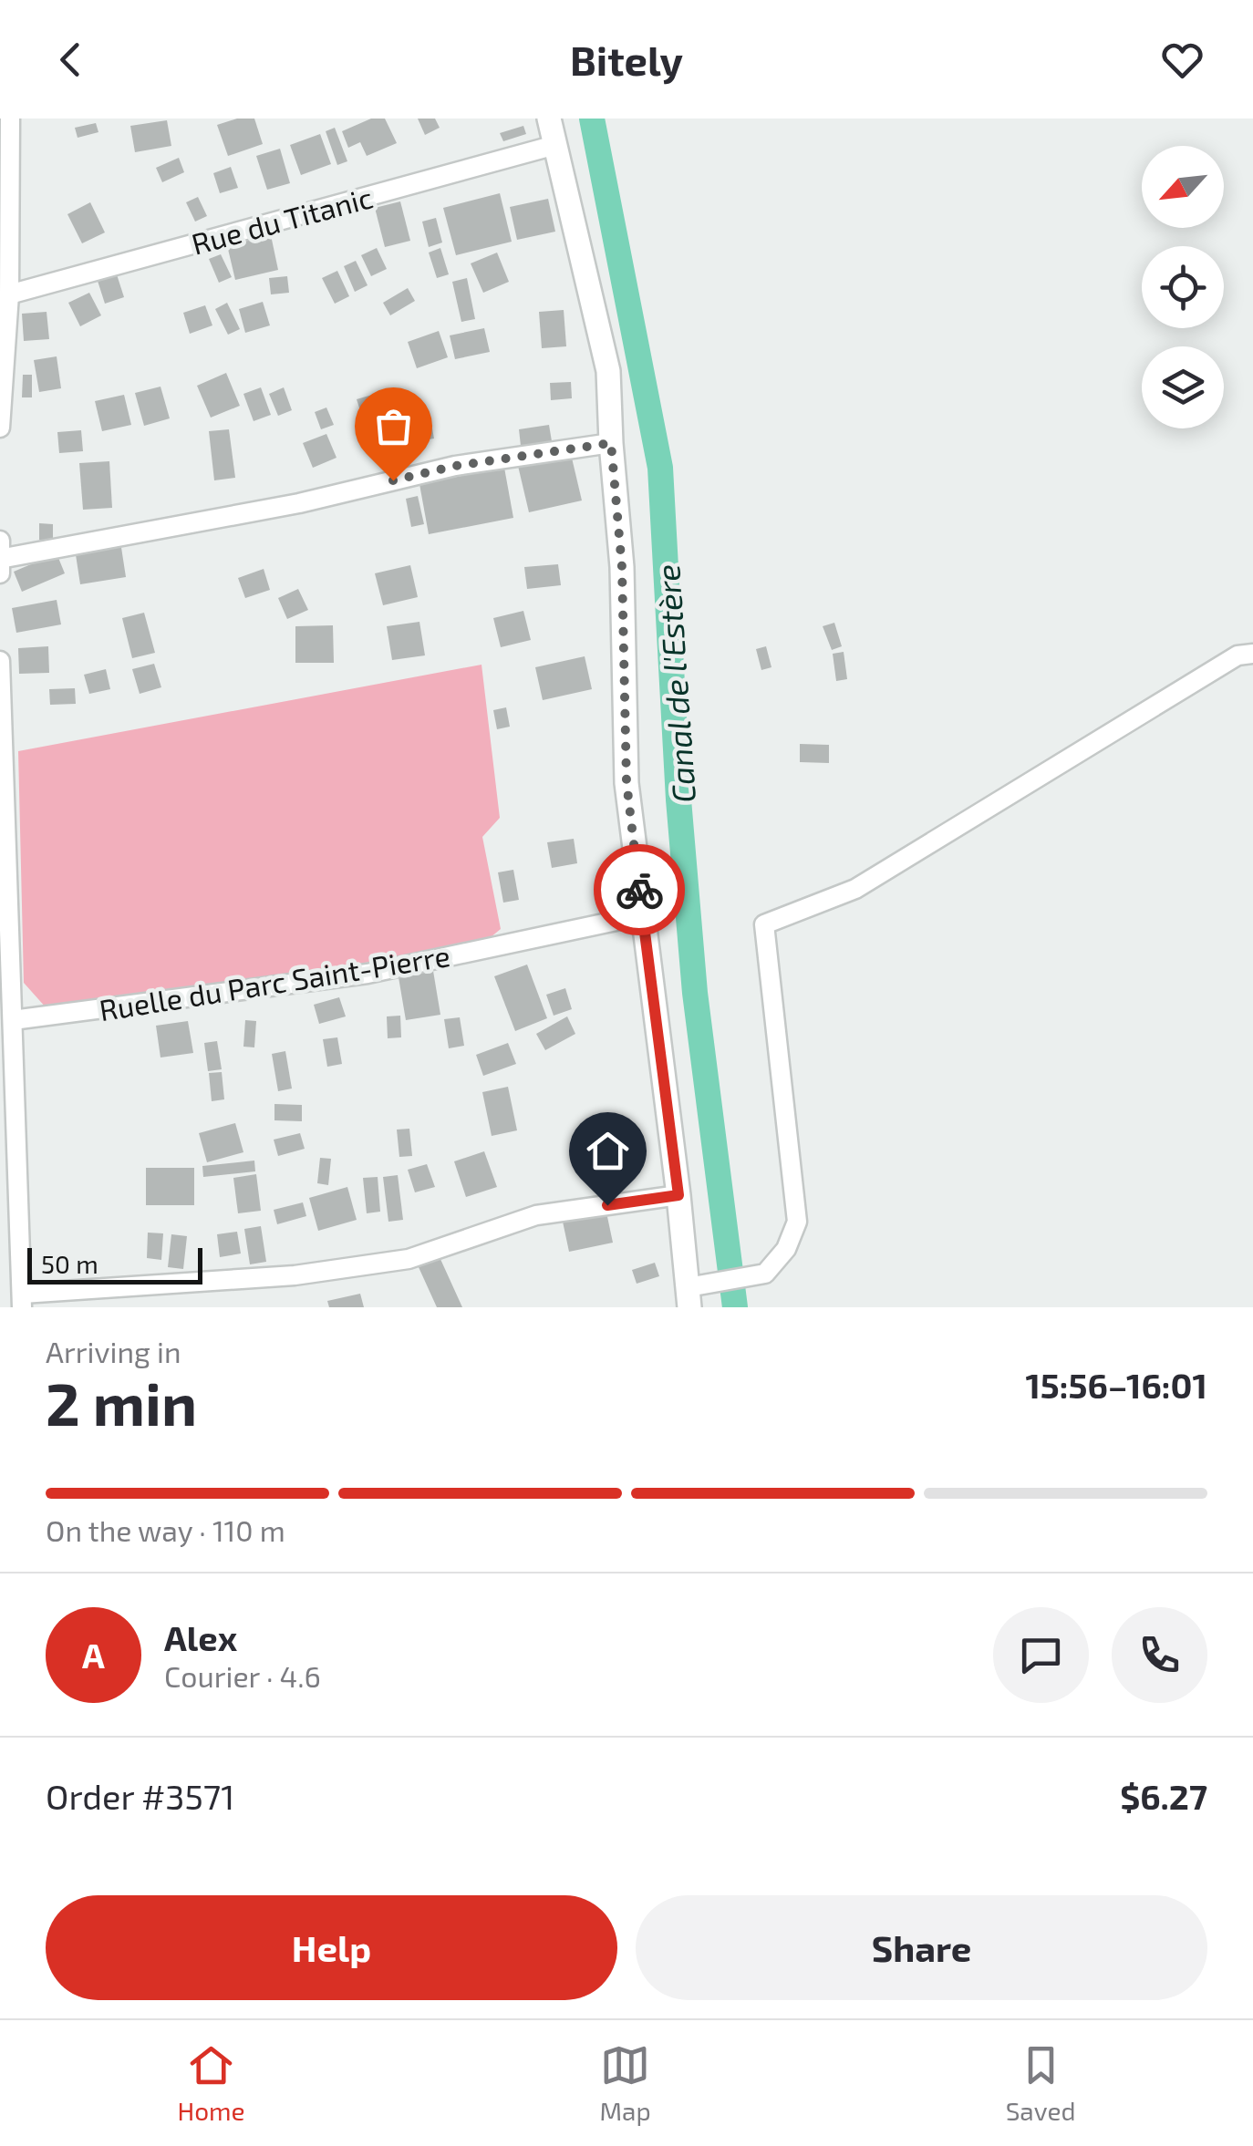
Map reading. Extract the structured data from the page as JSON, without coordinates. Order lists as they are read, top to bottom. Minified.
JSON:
{"streets":{"street":["Rue du Titanic","Ruelle du Parc Saint-Pierre"]},"water":["Canal de l'Estère"],"scale_bar":"50 m","north":"bottom left","page":{"header":"Bitely","scale":"50 m","heading":["2 min","Arriving in","15:56–16:01"],"panel":["Alex","Courier · 4.6","Order #3571","$6.27"],"bar":"On the way · 110 m","round":"A","buttons":["Help","Share"],"tabs":["Home","Map","Saved"]}}
